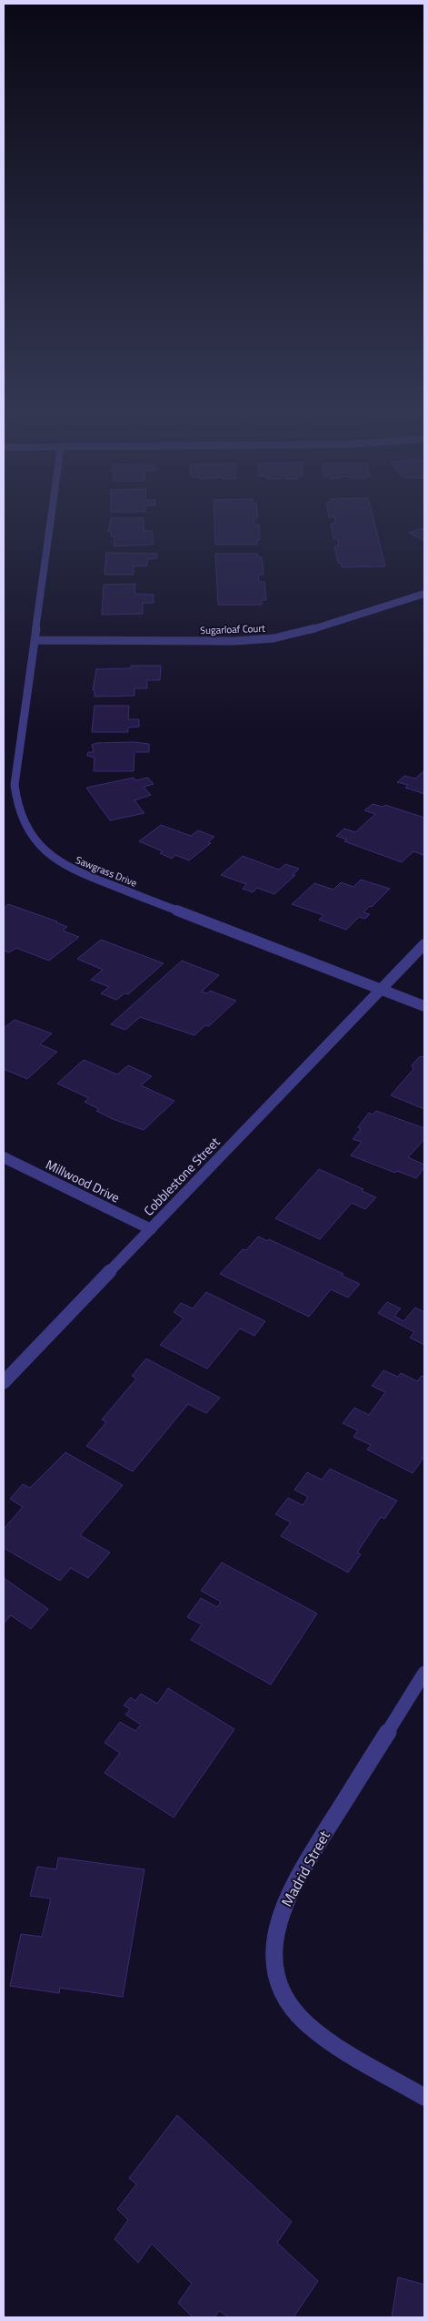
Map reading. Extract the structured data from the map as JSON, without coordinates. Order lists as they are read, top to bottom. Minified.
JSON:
{"streets":{"street":["Sugarloaf Court","Sawgrass Drive","Cobblestone Street","Millwood Drive","Madrid Street"]},"crossings":[["Sugarloaf Court","Sawgrass Drive"],["Sawgrass Drive","Cobblestone Street"],["Cobblestone Street","Millwood Drive"]]}
